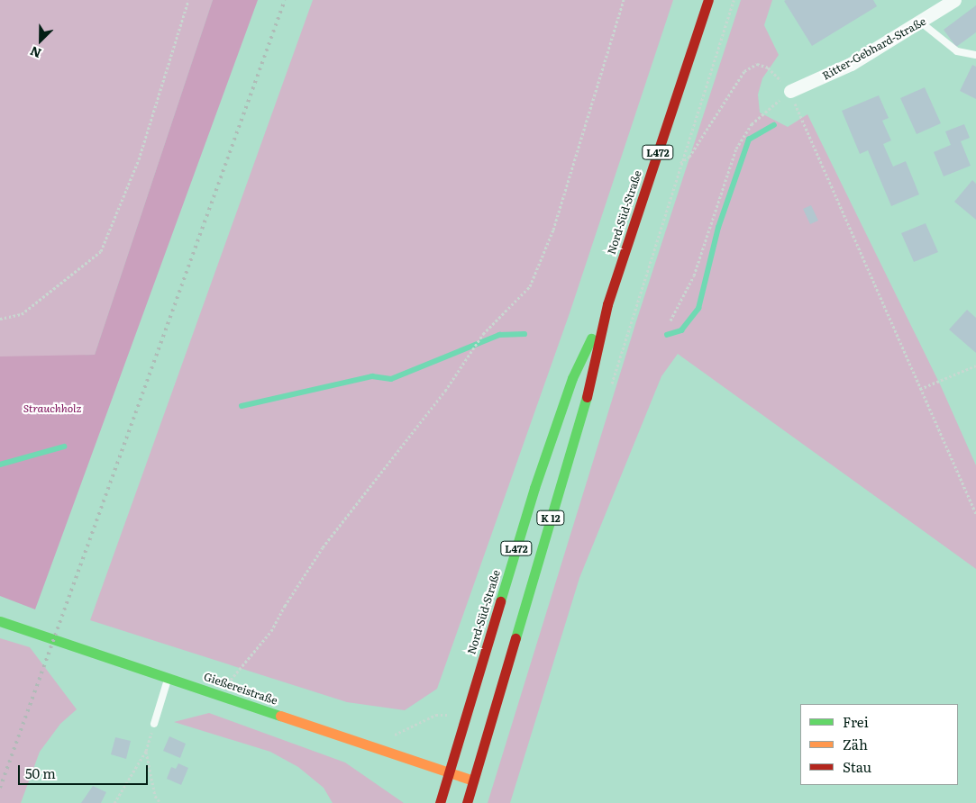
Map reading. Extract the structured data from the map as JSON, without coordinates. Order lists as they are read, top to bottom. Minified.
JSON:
{"streets":{"main road":["L472","Nord-Süd-Straße","K 12","Gießereistraße"],"street":["Ritter-Gebhard-Straße"]},"crossings":[["Nord-Süd-Straße","Gießereistraße"]],"parks":["Strauchholz"],"legend":["Frei","Zäh","Stau"],"scale_bar":"50 m","north":"bottom left"}
